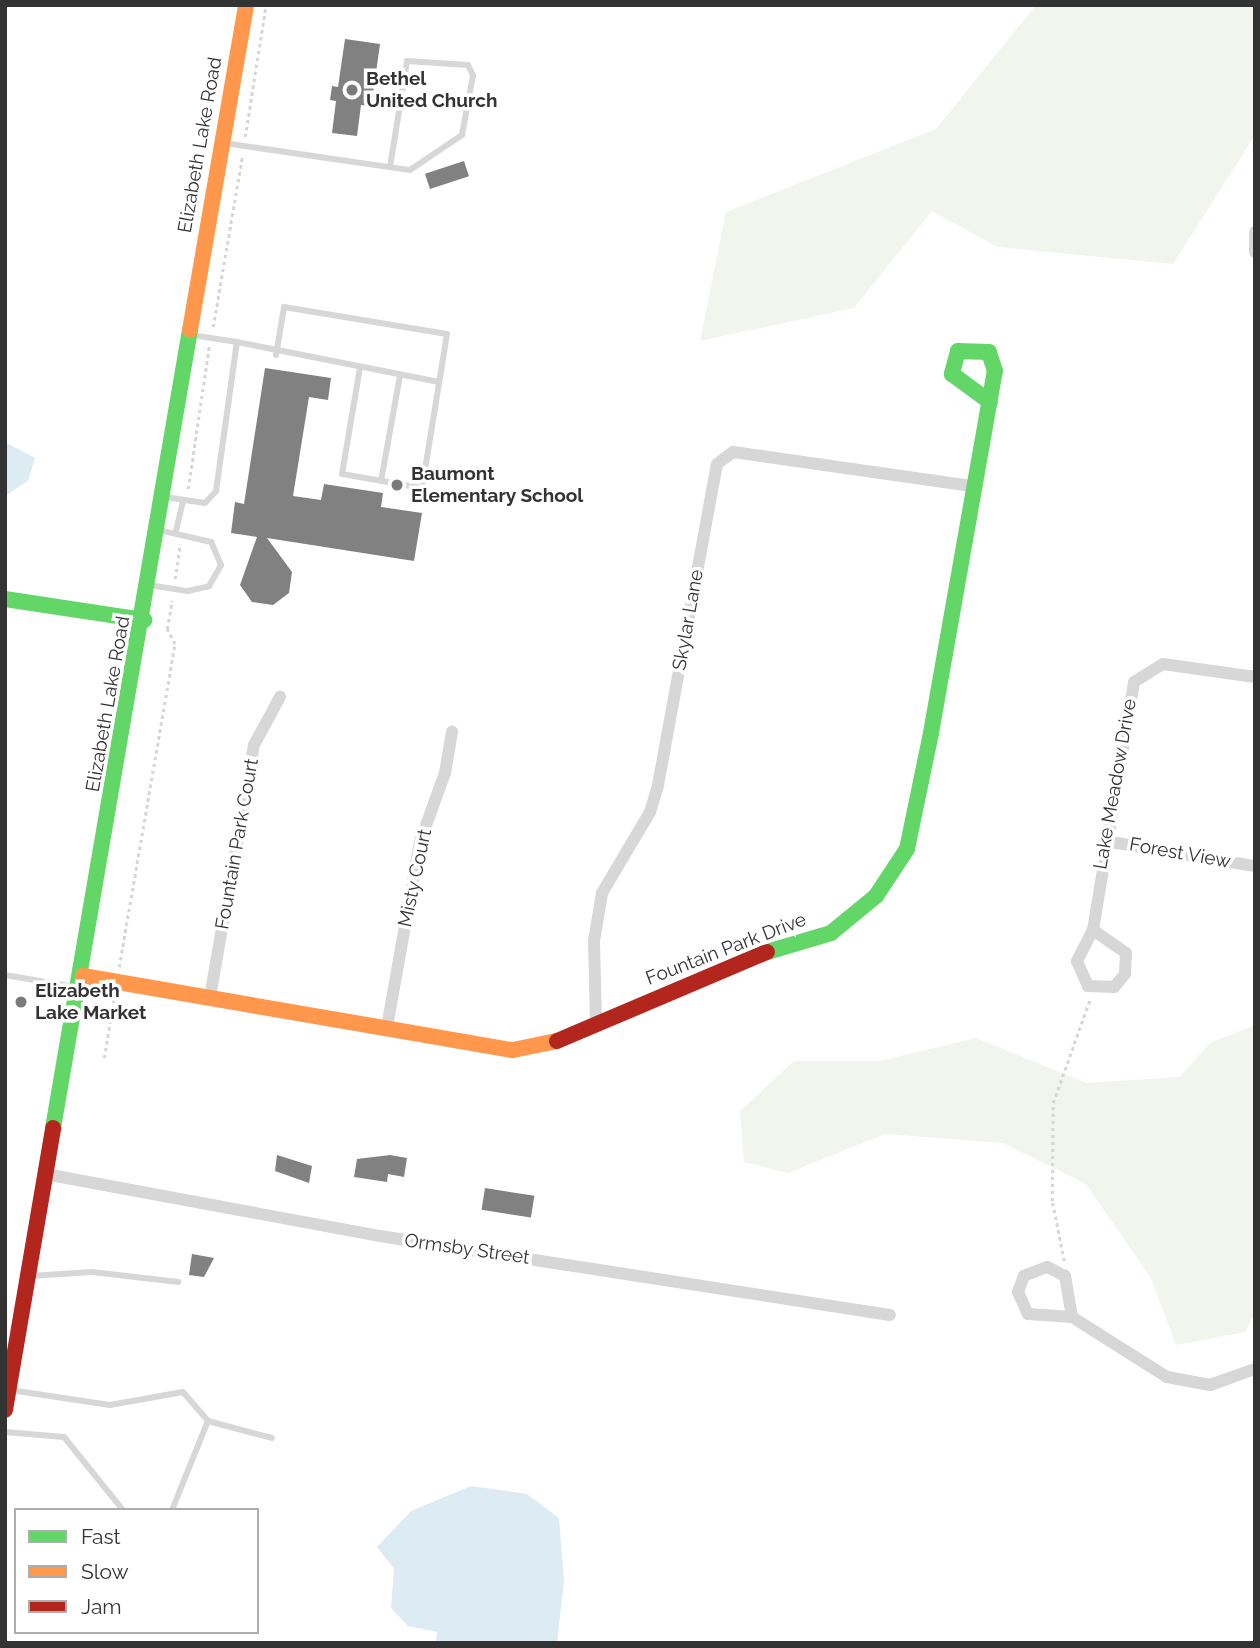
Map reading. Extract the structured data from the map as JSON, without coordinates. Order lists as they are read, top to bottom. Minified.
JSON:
{"streets":{"street":["Elizabeth Lake Road","Skylar Lane","Lake Meadow Drive","Fountain Park Court","Forest View","Misty Court","Fountain Park Drive","Ormsby Street"]},"crossings":[["Elizabeth Lake Road","Fountain Park Drive"],["Elizabeth Lake Road","Ormsby Street"],["Skylar Lane","Fountain Park Drive"],["Lake Meadow Drive","Forest View"],["Fountain Park Court","Fountain Park Drive"],["Misty Court","Fountain Park Drive"]],"places":["Bethel United Church","Baumont Elementary School","Elizabeth Lake Market"],"legend":["Fast","Slow","Jam"]}
